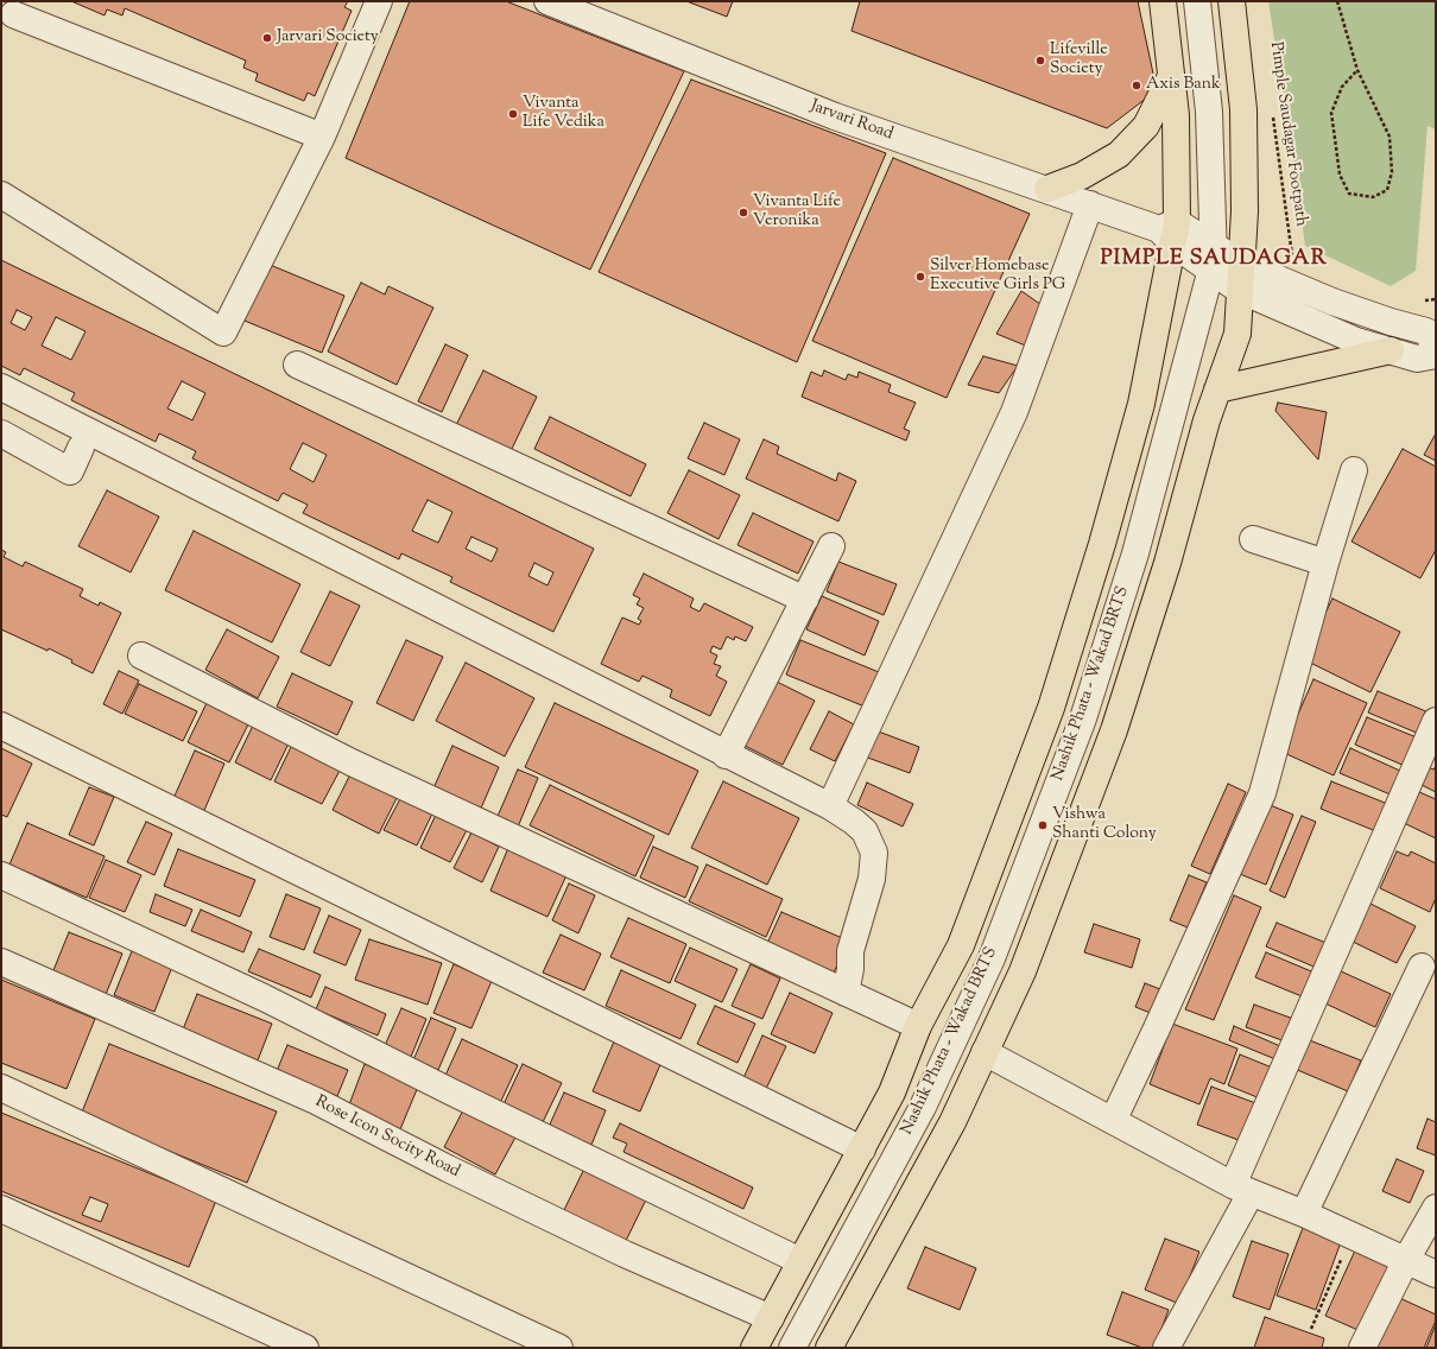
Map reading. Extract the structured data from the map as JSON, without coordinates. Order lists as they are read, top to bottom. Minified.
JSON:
{"streets":{"street":["Jarvari Road","Nashik Phata - Wakad BRTS","Rose Icon Socity Road"],"path":["Pimple Saudagar Footpath"]},"crossings":[["Jarvari Road","Nashik Phata - Wakad BRTS"]],"districts":["PIMPLE SAUDAGAR"],"places":["Jarvari Society","Lifeville Society","Axis Bank","Vivanta Life Vedika","Vivanta Life Veronika","Silver Homebase Executive Girls PG","Vishwa Shanti Colony"]}
